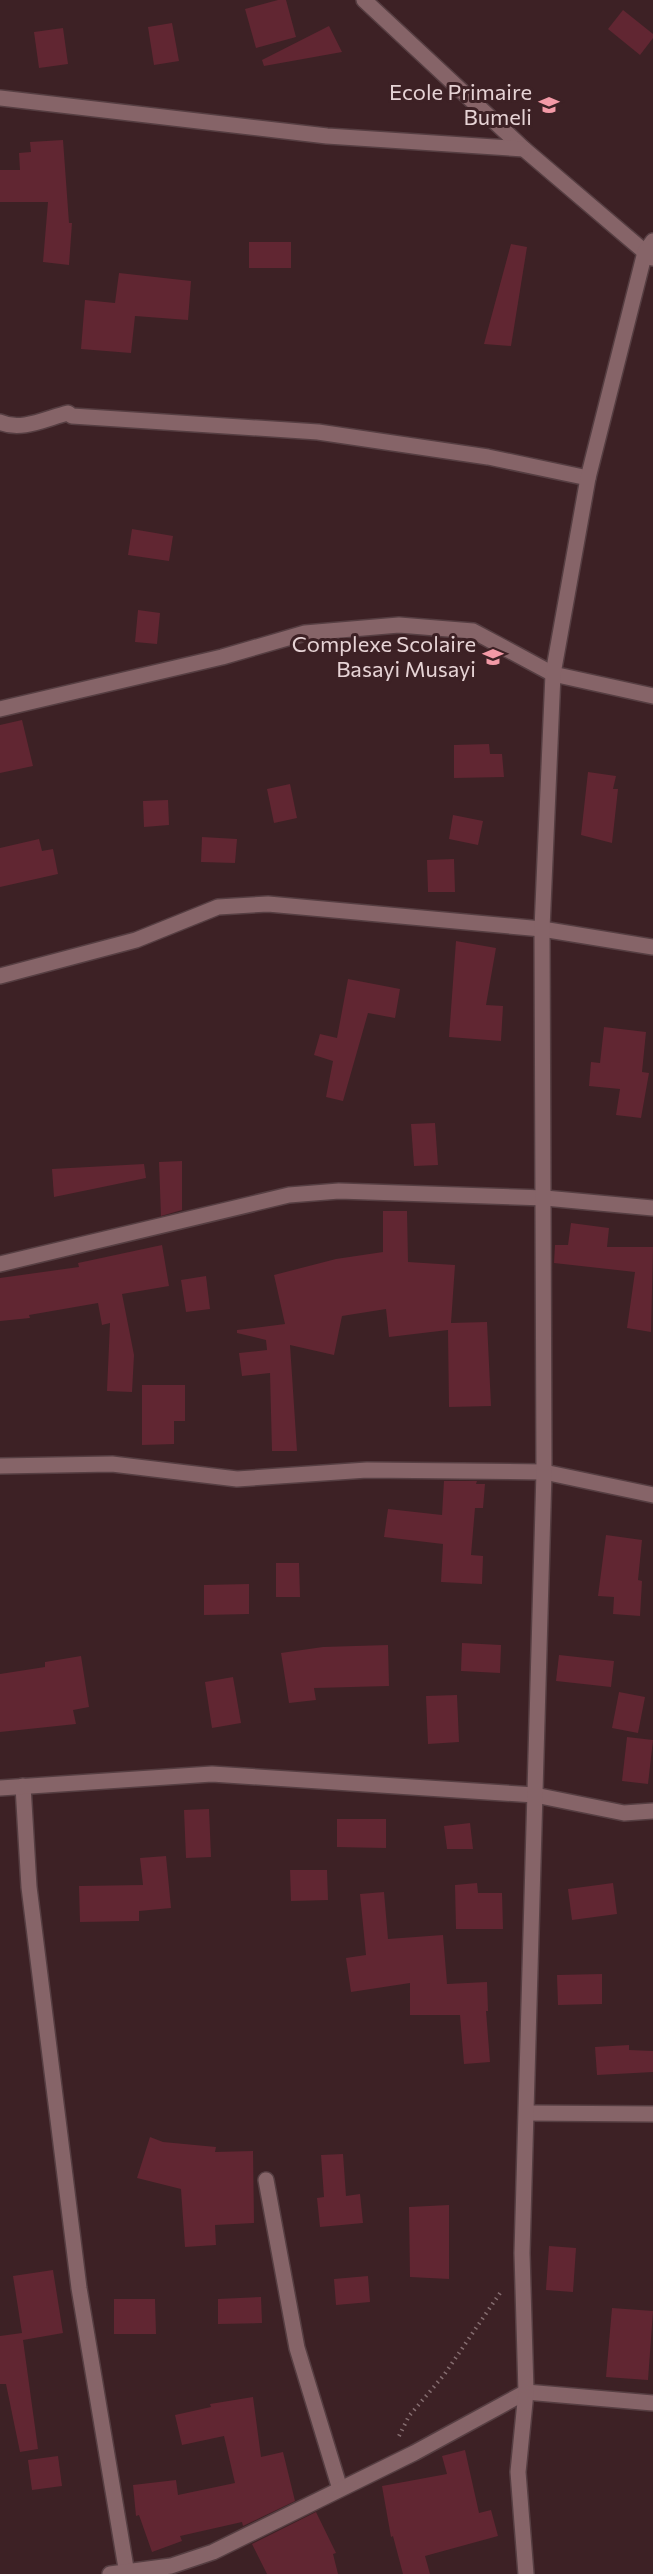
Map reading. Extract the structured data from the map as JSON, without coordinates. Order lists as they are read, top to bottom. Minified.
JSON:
{"places":{"school or university":["Ecole Primaire Bumeli","Complexe Scolaire Basayi Musayi"]}}
